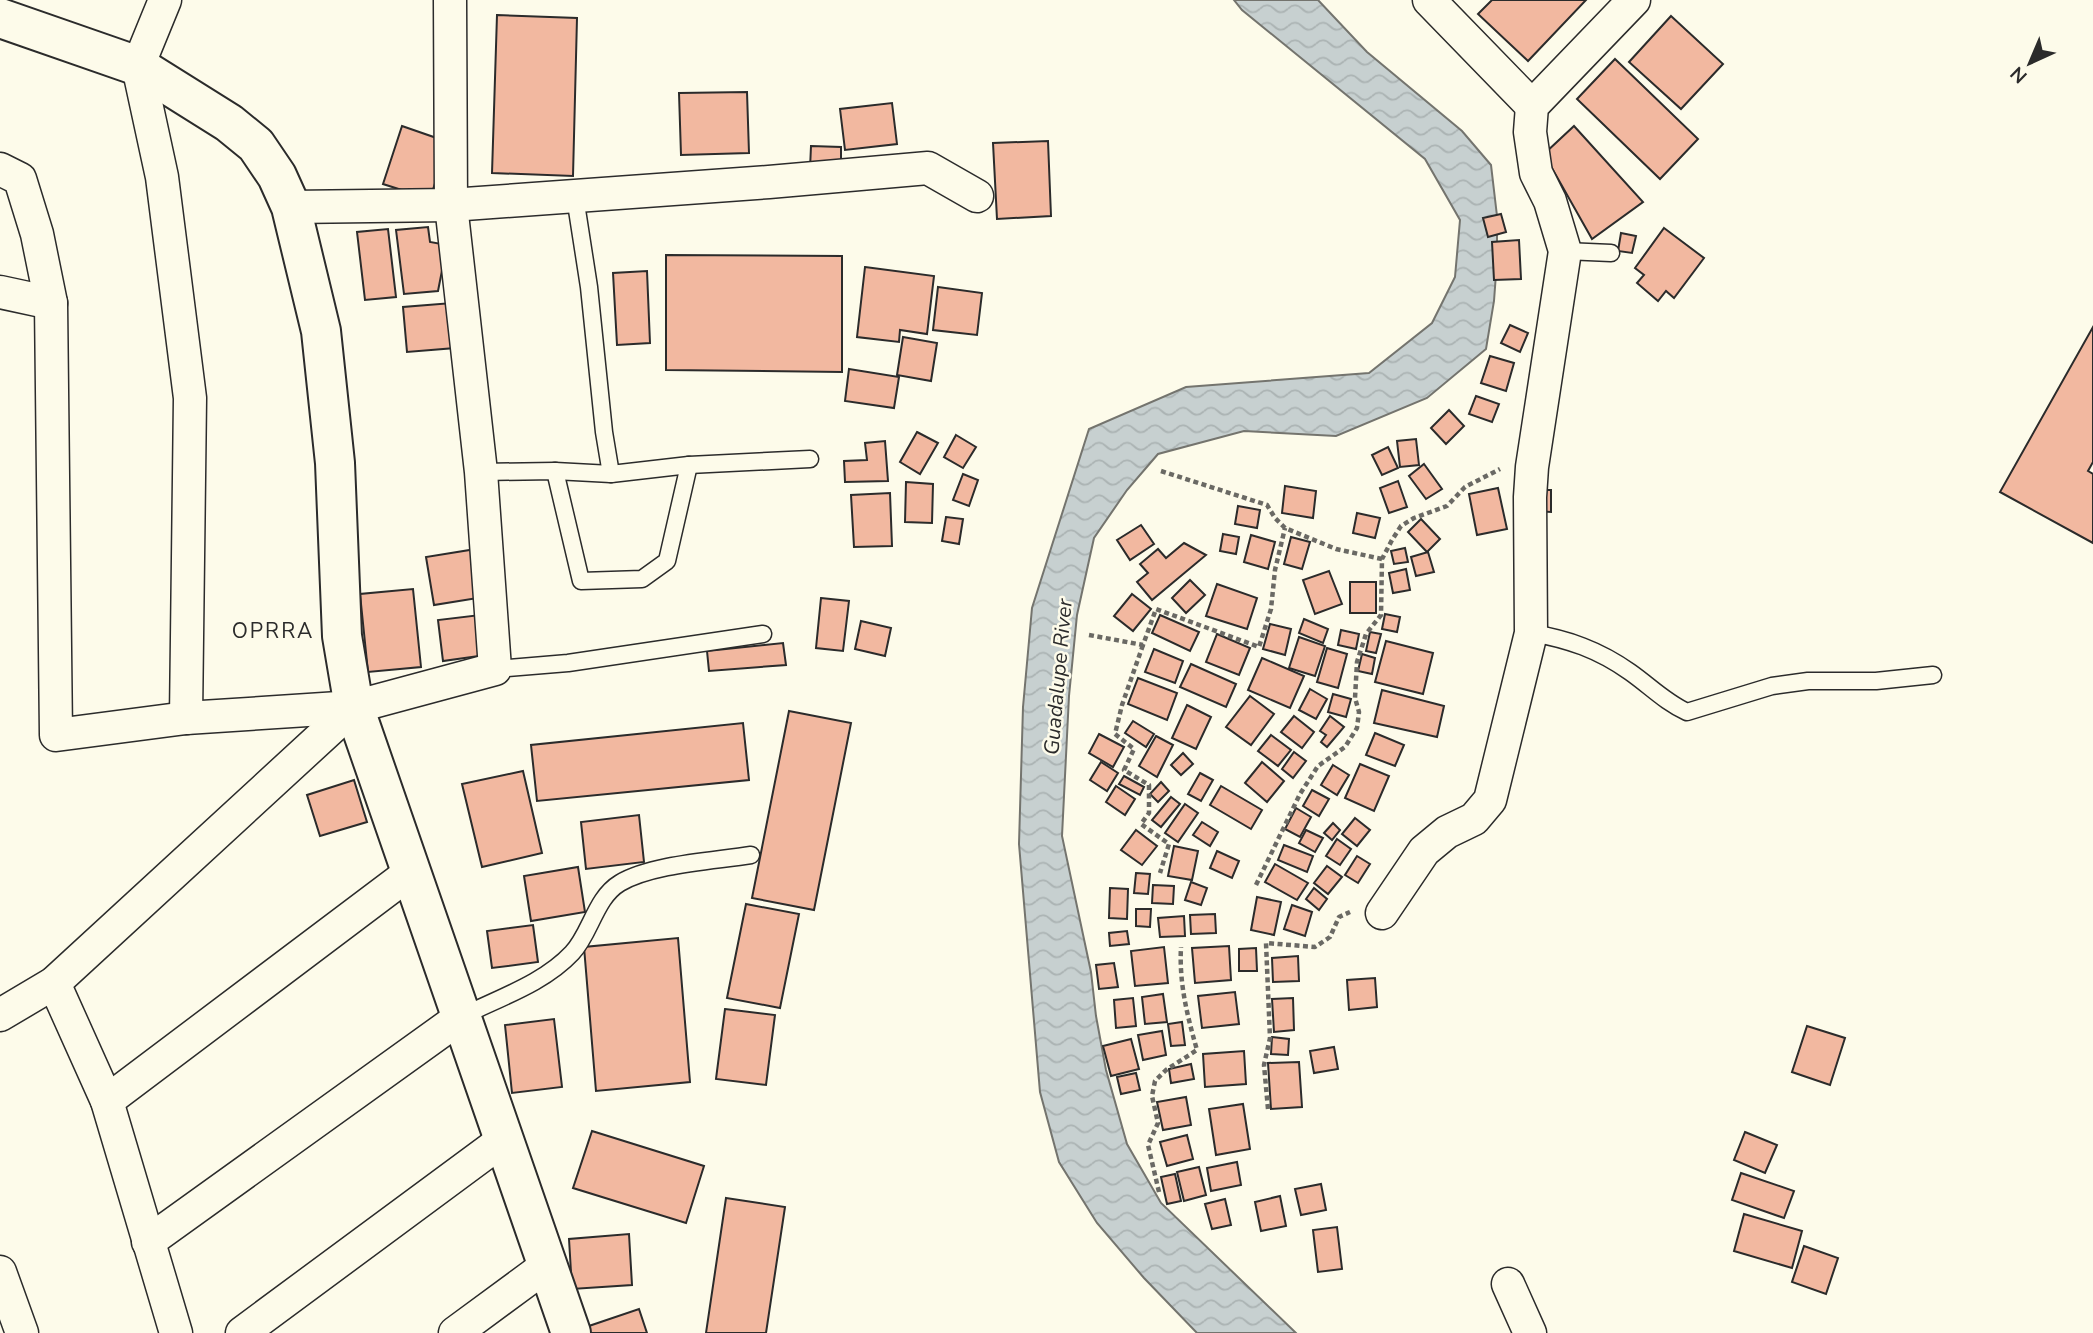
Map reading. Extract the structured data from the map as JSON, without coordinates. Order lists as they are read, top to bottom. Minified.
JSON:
{"districts":["OPRRA"],"water":["Guadalupe River"],"north":"bottom left"}
